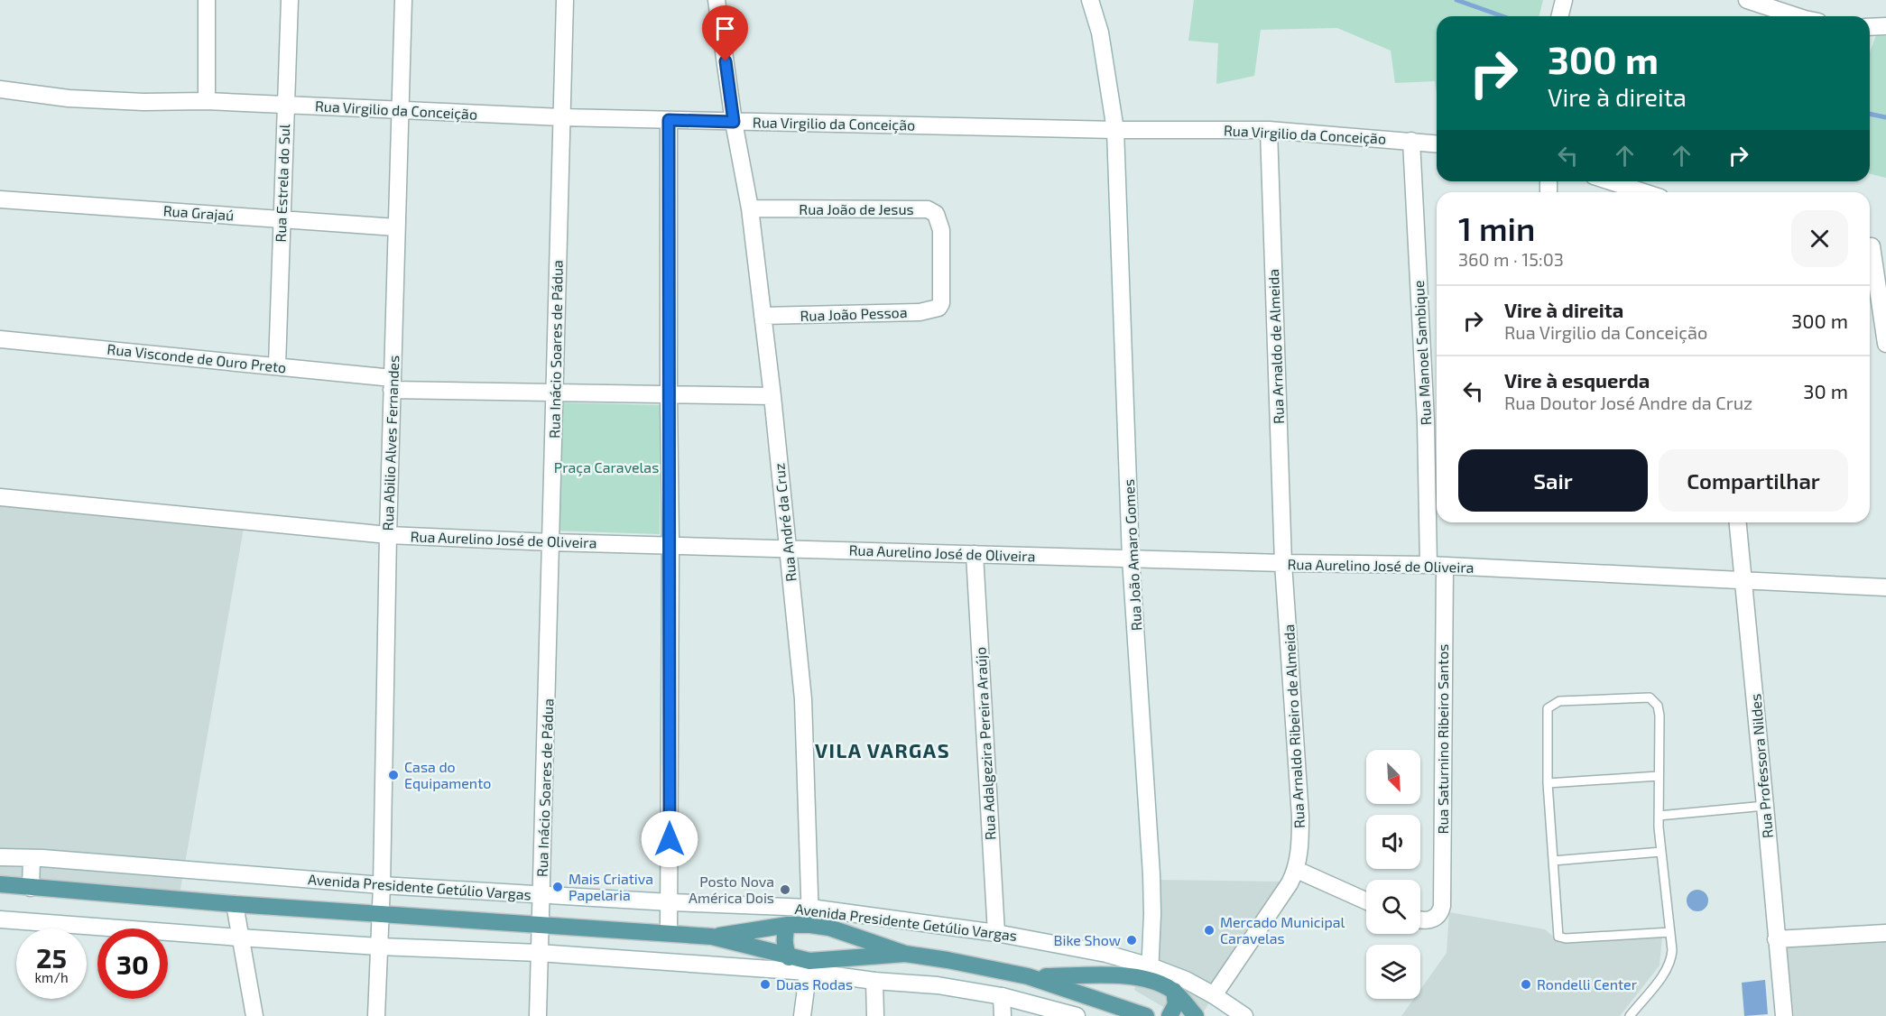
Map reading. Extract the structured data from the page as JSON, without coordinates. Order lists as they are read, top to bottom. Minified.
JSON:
{"streets":{"main road":["Avenida Presidente Getúlio Vargas"],"street":["Rua Virgilio da Conceição","Rua Estrela do Sul","Rua João de Jesus","Rua Grajaú","Rua João Pessoa","Rua Arnaldo de Almeida","Rua Inácio Soares de Pádua","Rua Manoel Sambique","Rua Visconde de Ouro Preto","Rua Abilio Alves Fernandes","Rua André da Cruz","Rua Aurelino José de Oliveira","Rua João Amaro Gomes","Rua Arnaldo Ribeiro de Almeida","Rua Saturnino Ribeiro Santos","Rua Adalgezira Pereira Araújo","Rua Professora Nildes"]},"crossings":[["Rua Virgilio da Conceição","Rua Estrela do Sul"],["Rua Virgilio da Conceição","Rua Arnaldo de Almeida"],["Rua Virgilio da Conceição","Rua Inácio Soares de Pádua"],["Rua Virgilio da Conceição","Rua Manoel Sambique"],["Rua Virgilio da Conceição","Rua Abilio Alves Fernandes"],["Rua Virgilio da Conceição","Rua André da Cruz"],["Rua Virgilio da Conceição","Rua João Amaro Gomes"],["Rua Estrela do Sul","Rua Grajaú"],["Rua Estrela do Sul","Rua Visconde de Ouro Preto"],["Rua João de Jesus","Rua João Pessoa"],["Rua João de Jesus","Rua André da Cruz"],["Rua Grajaú","Rua Abilio Alves Fernandes"],["Rua João Pessoa","Rua André da Cruz"],["Rua Arnaldo de Almeida","Rua Aurelino José de Oliveira"],["Rua Arnaldo de Almeida","Rua Arnaldo Ribeiro de Almeida"],["Rua Inácio Soares de Pádua","Rua Visconde de Ouro Preto"],["Rua Inácio Soares de Pádua","Rua Aurelino José de Oliveira"],["Rua Inácio Soares de Pádua","Avenida Presidente Getúlio Vargas"],["Rua Manoel Sambique","Rua Aurelino José de Oliveira"],["Rua Manoel Sambique","Rua Saturnino Ribeiro Santos"],["Rua Visconde de Ouro Preto","Rua Abilio Alves Fernandes"],["Rua Visconde de Ouro Preto","Rua André da Cruz"],["Rua Abilio Alves Fernandes","Rua Aurelino José de Oliveira"],["Rua Abilio Alves Fernandes","Avenida Presidente Getúlio Vargas"],["Rua André da Cruz","Rua Aurelino José de Oliveira"],["Rua André da Cruz","Avenida Presidente Getúlio Vargas"],["Rua Aurelino José de Oliveira","Rua João Amaro Gomes"],["Rua Aurelino José de Oliveira","Rua Arnaldo Ribeiro de Almeida"],["Rua Aurelino José de Oliveira","Rua Saturnino Ribeiro Santos"],["Rua Aurelino José de Oliveira","Rua Adalgezira Pereira Araújo"],["Rua Aurelino José de Oliveira","Rua Professora Nildes"],["Rua João Amaro Gomes","Avenida Presidente Getúlio Vargas"],["Rua Arnaldo Ribeiro de Almeida","Avenida Presidente Getúlio Vargas"],["Rua Adalgezira Pereira Araújo","Avenida Presidente Getúlio Vargas"]],"districts":["VILA VARGAS"],"parks":["Praça Caravelas"],"places":["Casa do Equipamento","Mais Criativa Papelaria","Posto Nova América Dois","Mercado Municipal Caravelas","Bike Show","Duas Rodas","Rondelli Center"],"north":"bottom right","page":{"turn":["300 m","Vire à direita"],"heading":["1 min","360 m · 15:03"],"list":[{"name":"Vire à direita","note":"Rua Virgilio da Conceição","value":"300 m"},{"name":"Vire à esquerda","note":"Rua Doutor José Andre da Cruz","value":"30 m"}],"buttons":["Sair","Compartilhar"],"speed":"25 km/h","limit":"30"}}
